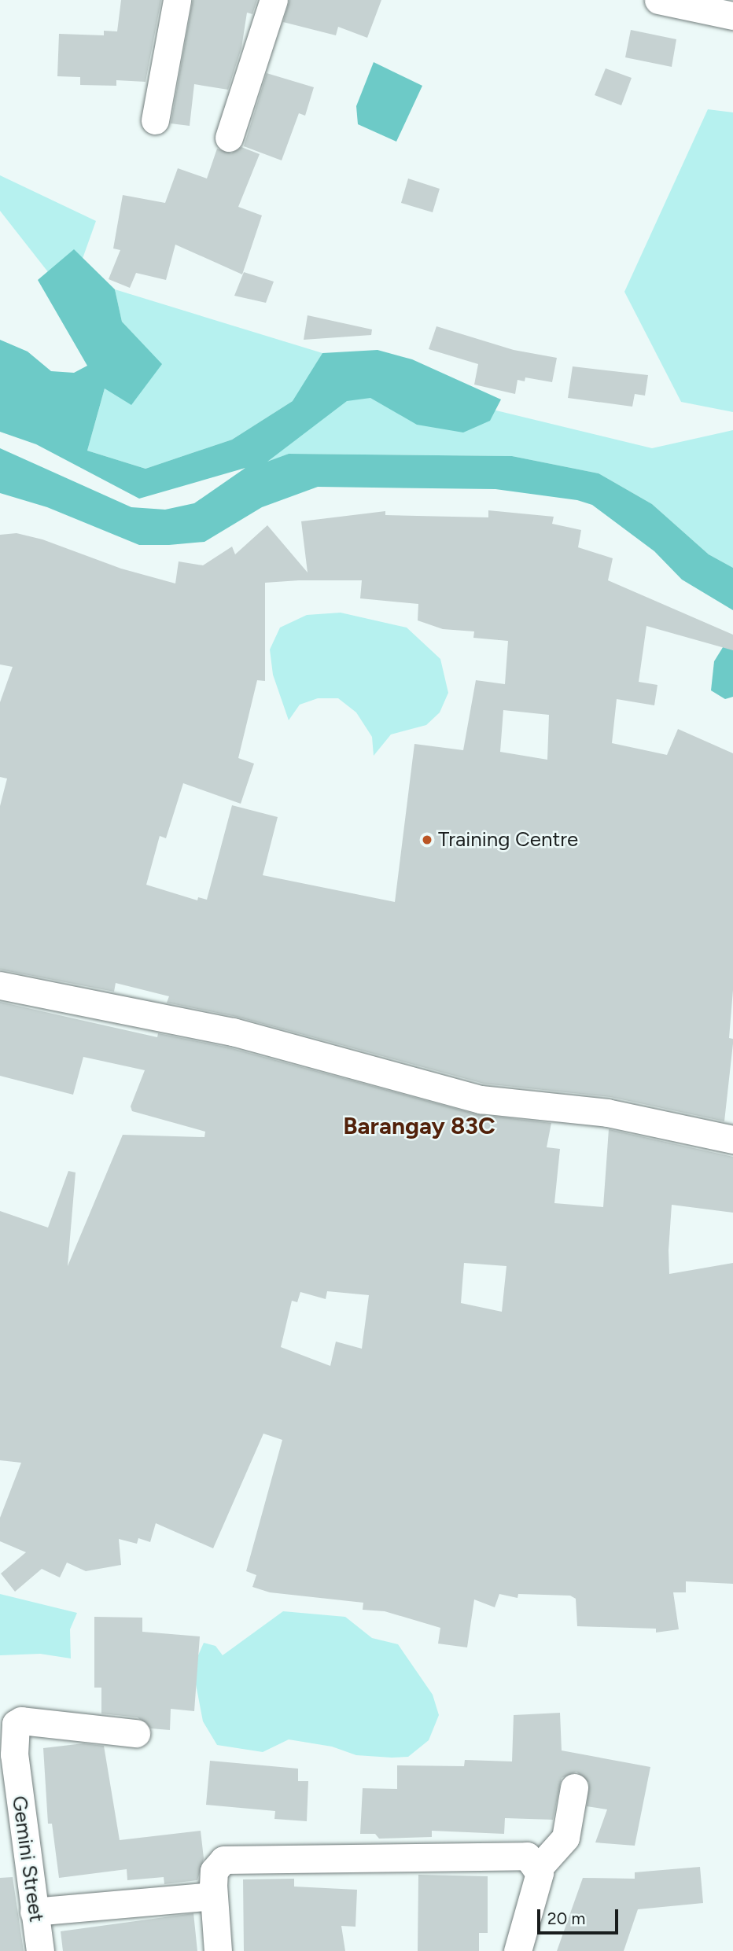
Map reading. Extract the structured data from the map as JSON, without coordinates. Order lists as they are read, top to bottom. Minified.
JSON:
{"streets":{"street":["Gemini Street"]},"districts":["Barangay 83C"],"places":["Training Centre"],"scale_bar":"20 m"}
